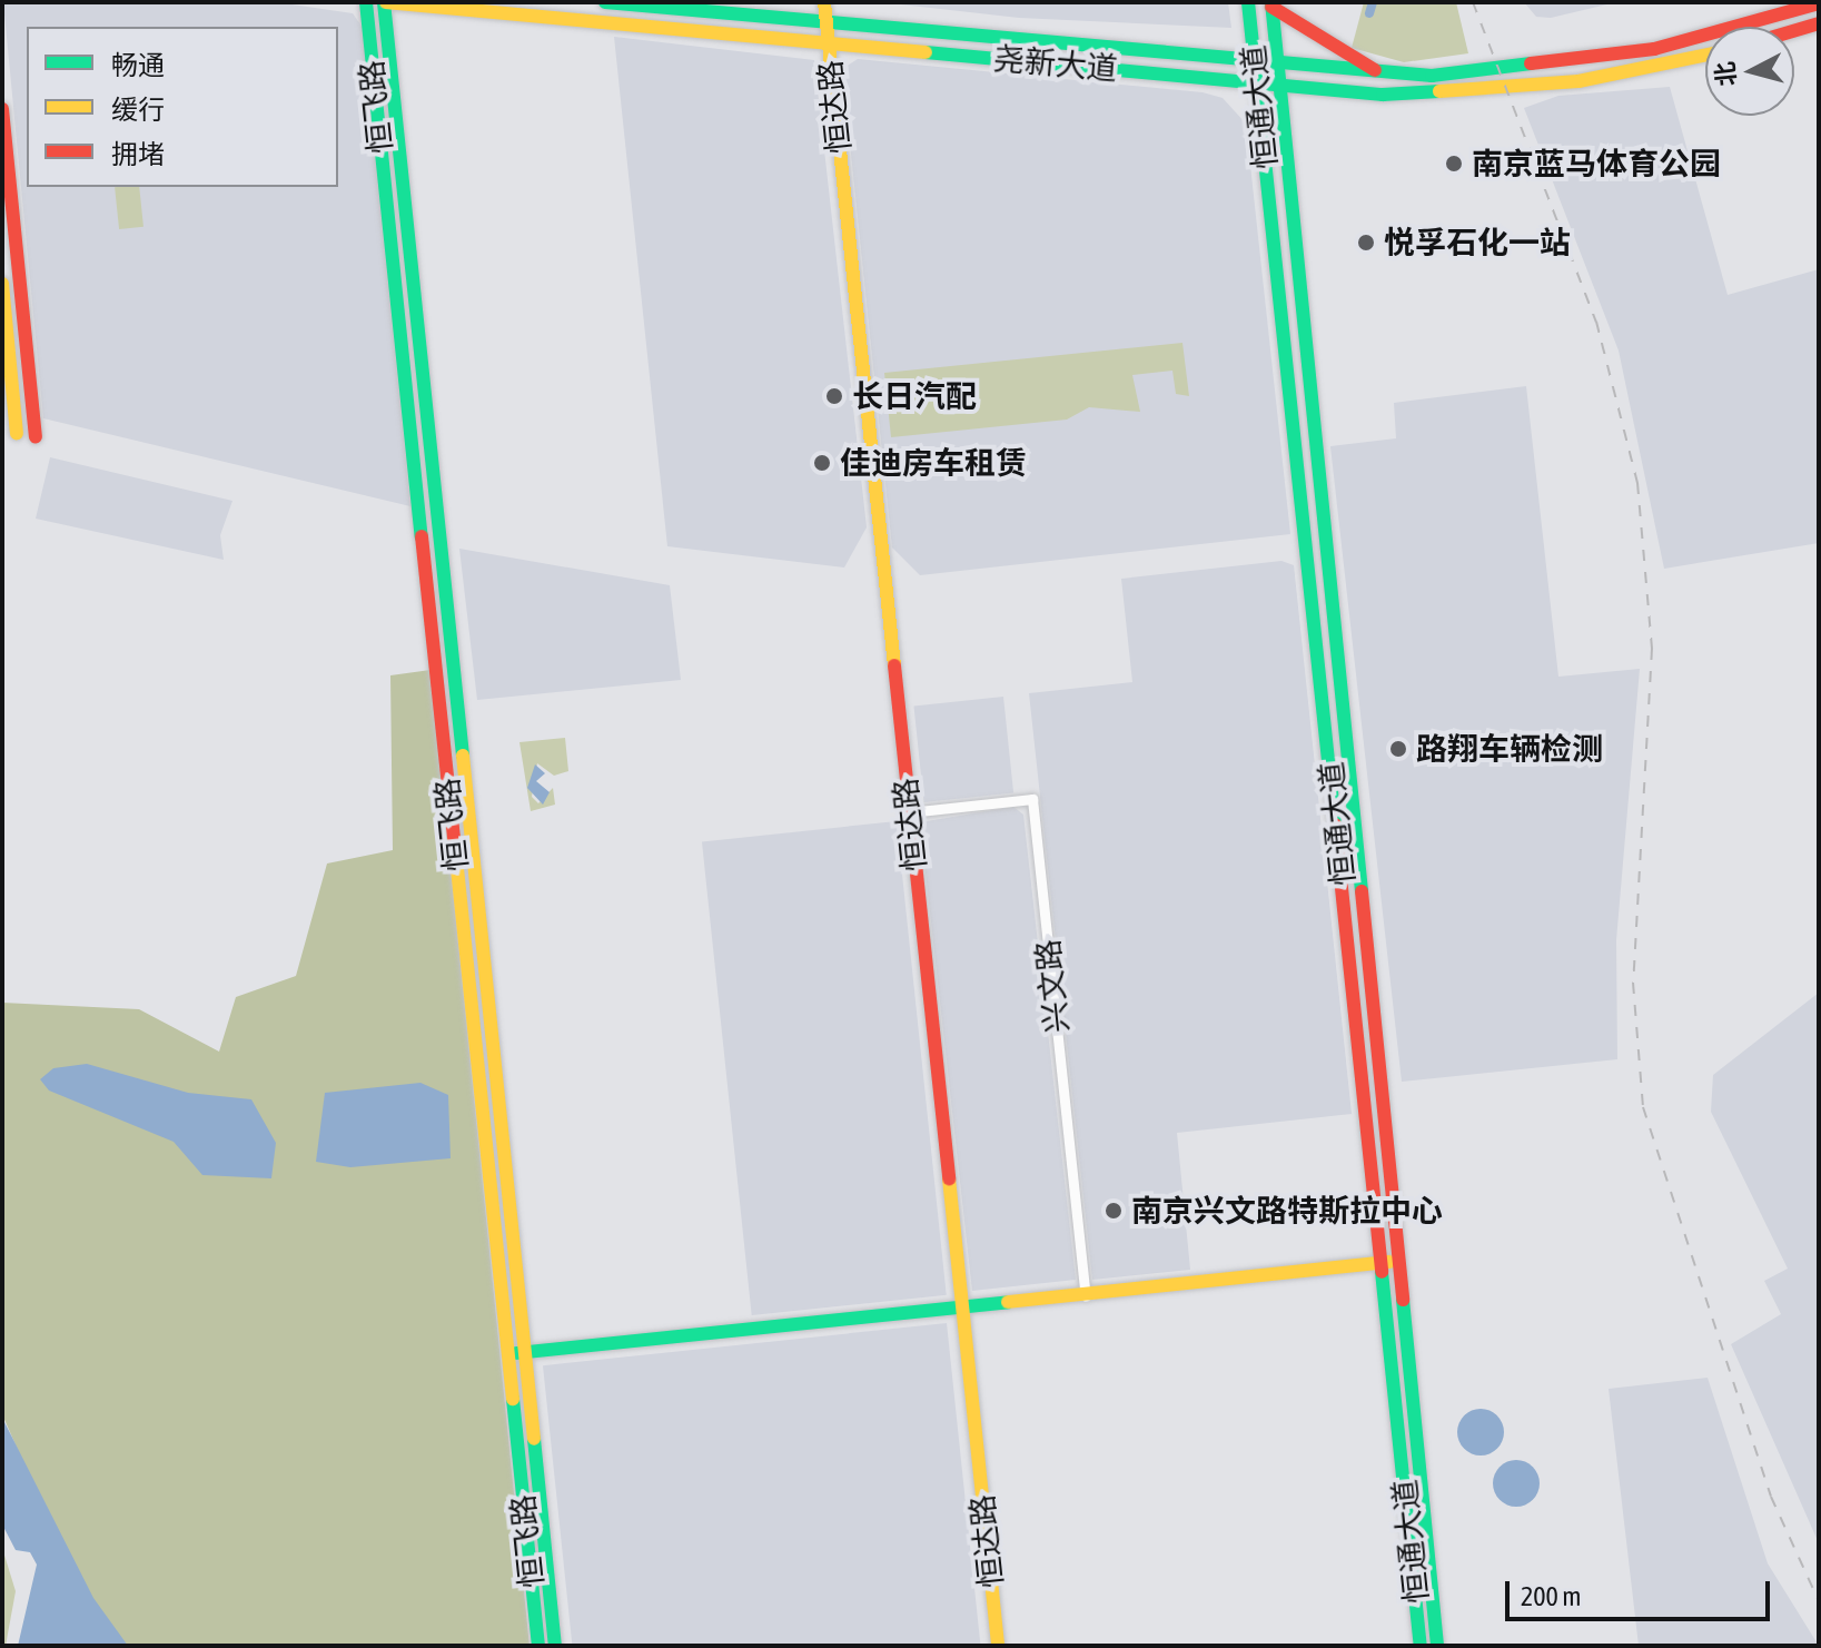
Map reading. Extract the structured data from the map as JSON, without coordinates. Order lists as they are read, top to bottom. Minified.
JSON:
{"streets":{"main road":["尧新大道","恒飞路","恒达路","恒通大道"],"street":["兴文路"]},"crossings":[["尧新大道","恒飞路"],["尧新大道","恒达路"],["尧新大道","恒通大道"],["恒达路","兴文路"]],"places":["南京蓝马体育公园","悦孚石化一站","长日汽配","佳迪房车租赁","路翔车辆检测","南京兴文路特斯拉中心"],"legend":["畅通","缓行","拥堵"],"scale_bar":"200 m","north":"left"}
